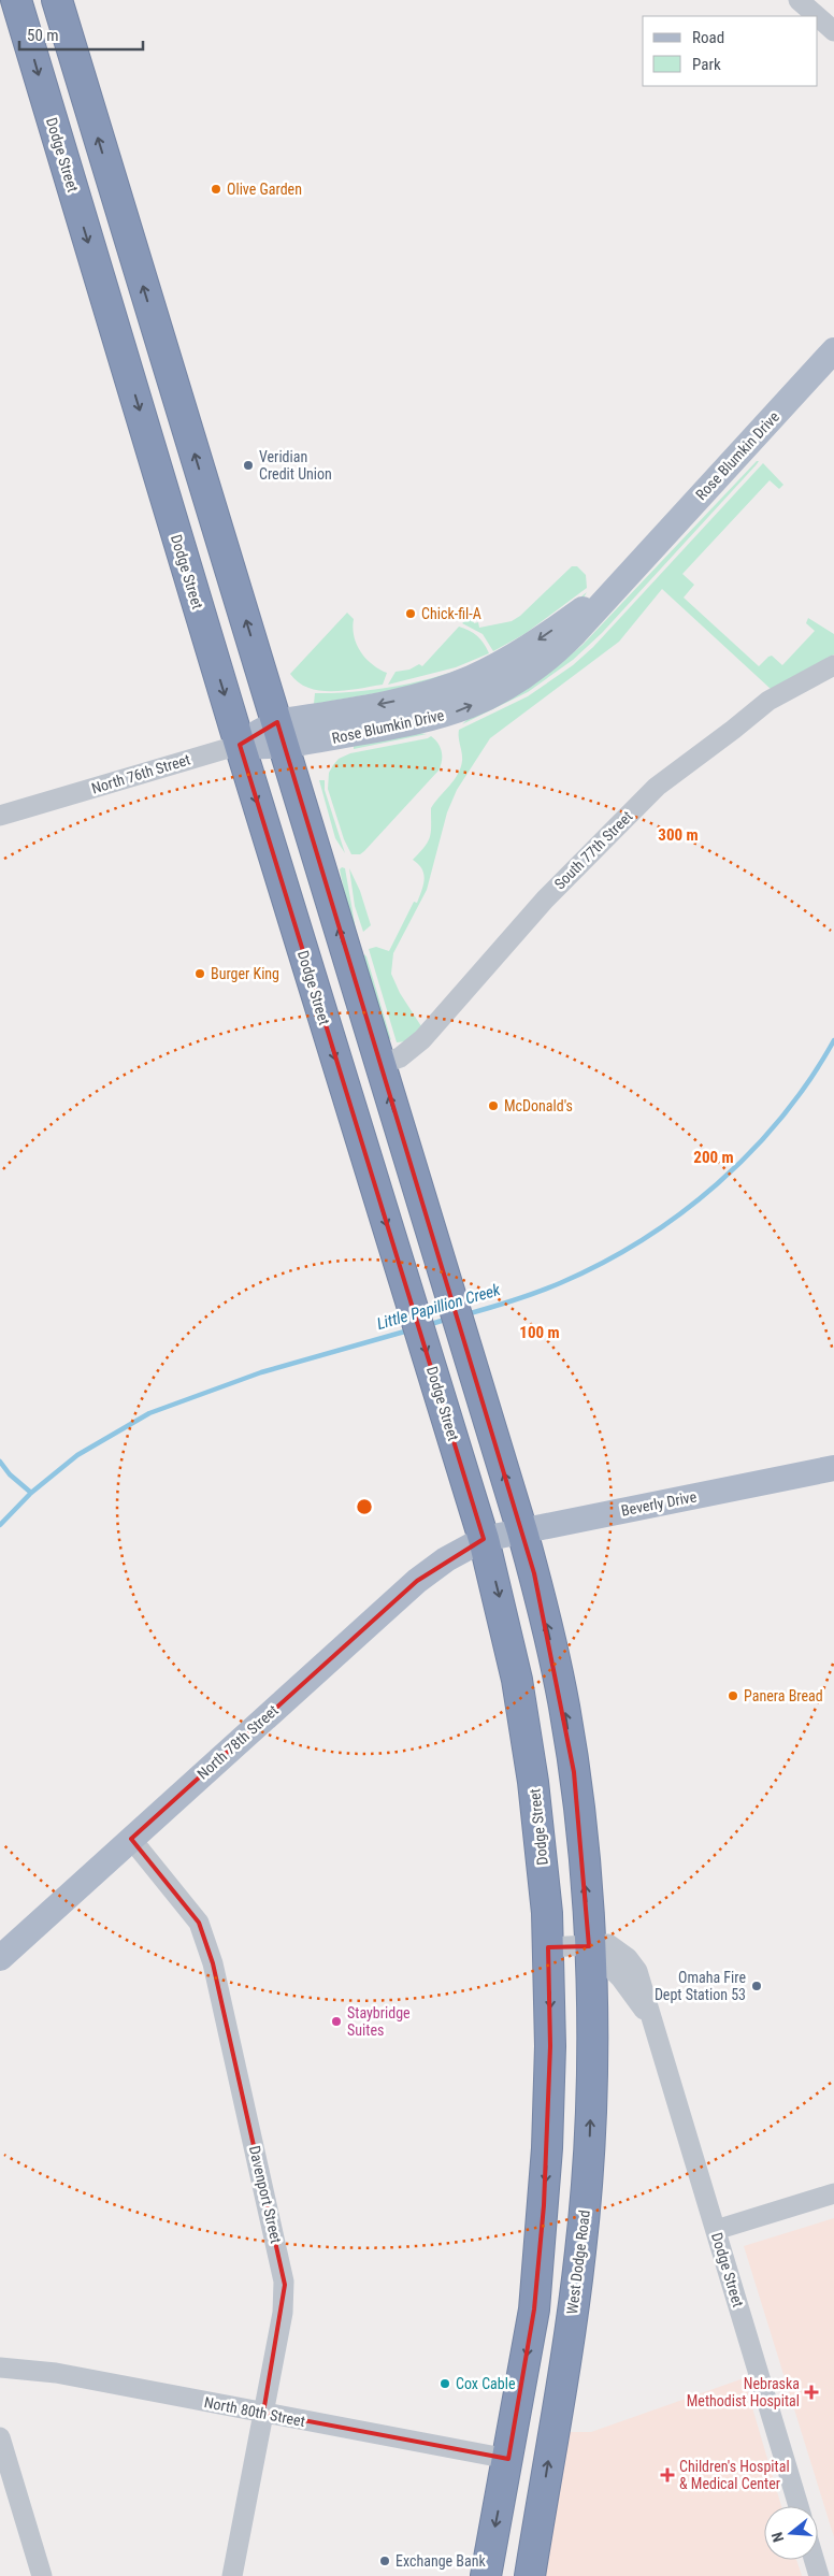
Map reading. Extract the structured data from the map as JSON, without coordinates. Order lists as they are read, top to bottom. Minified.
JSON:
{"streets":{"highway":["Dodge Street","West Dodge Road"],"main road":["Rose Blumkin Drive","North 76th Street","Beverly Drive","North 78th Street"],"street":["South 77th Street","Davenport Street","North 80th Street"]},"crossings":[["Dodge Street","North 76th Street"],["Dodge Street","Beverly Drive"],["Dodge Street","North 78th Street"],["Dodge Street","West Dodge Road"],["Rose Blumkin Drive","North 76th Street"],["Beverly Drive","North 78th Street"],["North 78th Street","Davenport Street"],["Davenport Street","North 80th Street"]],"water":["Little Papillion Creek"],"places":{"other":["Olive Garden","Veridian Credit Union","Chick-fil-A","Burger King","McDonald's","Panera Bread","Omaha Fire Dept Station 53","Staybridge Suites","Cox Cable","Exchange Bank"],"health":["Nebraska Methodist Hospital","Children's Hospital & Medical Center"]},"legend":["Road","Park"],"scale_bar":"50 m","north":"left","rings":["300 m","200 m","100 m"]}
